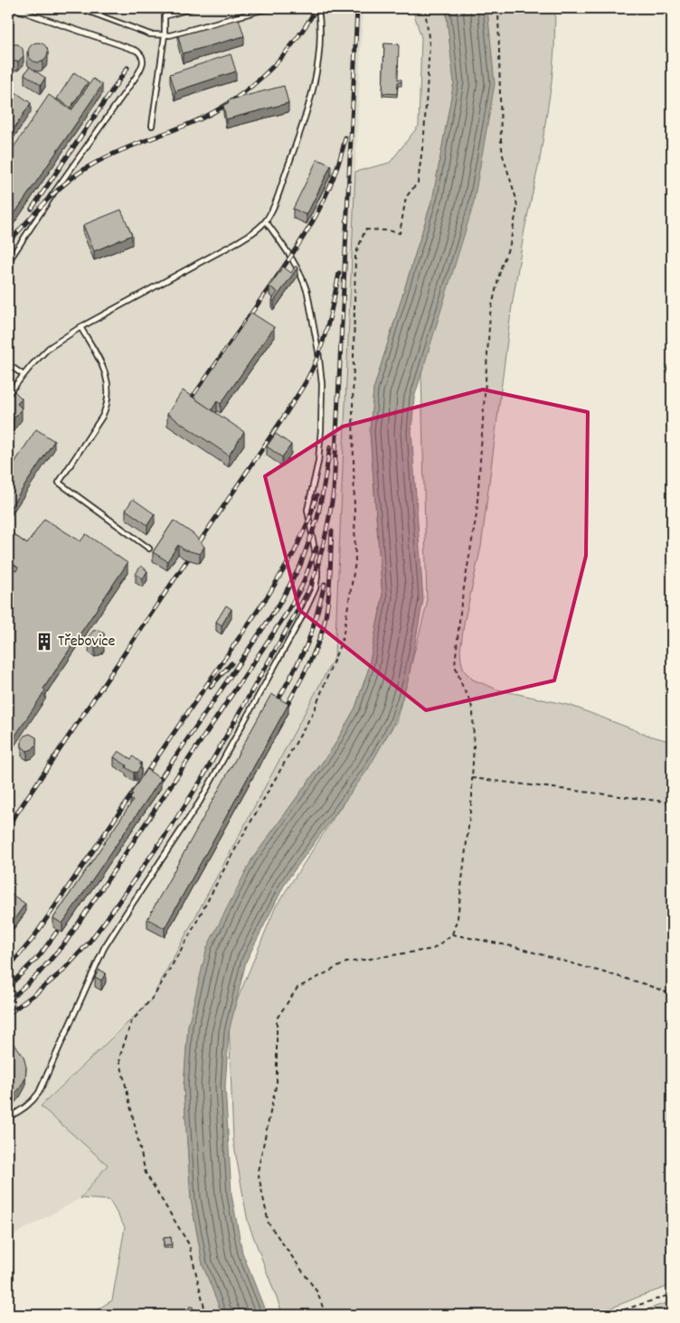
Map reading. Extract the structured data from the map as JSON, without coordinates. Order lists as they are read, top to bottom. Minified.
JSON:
{"places":{"building":["Třebovice"]}}
